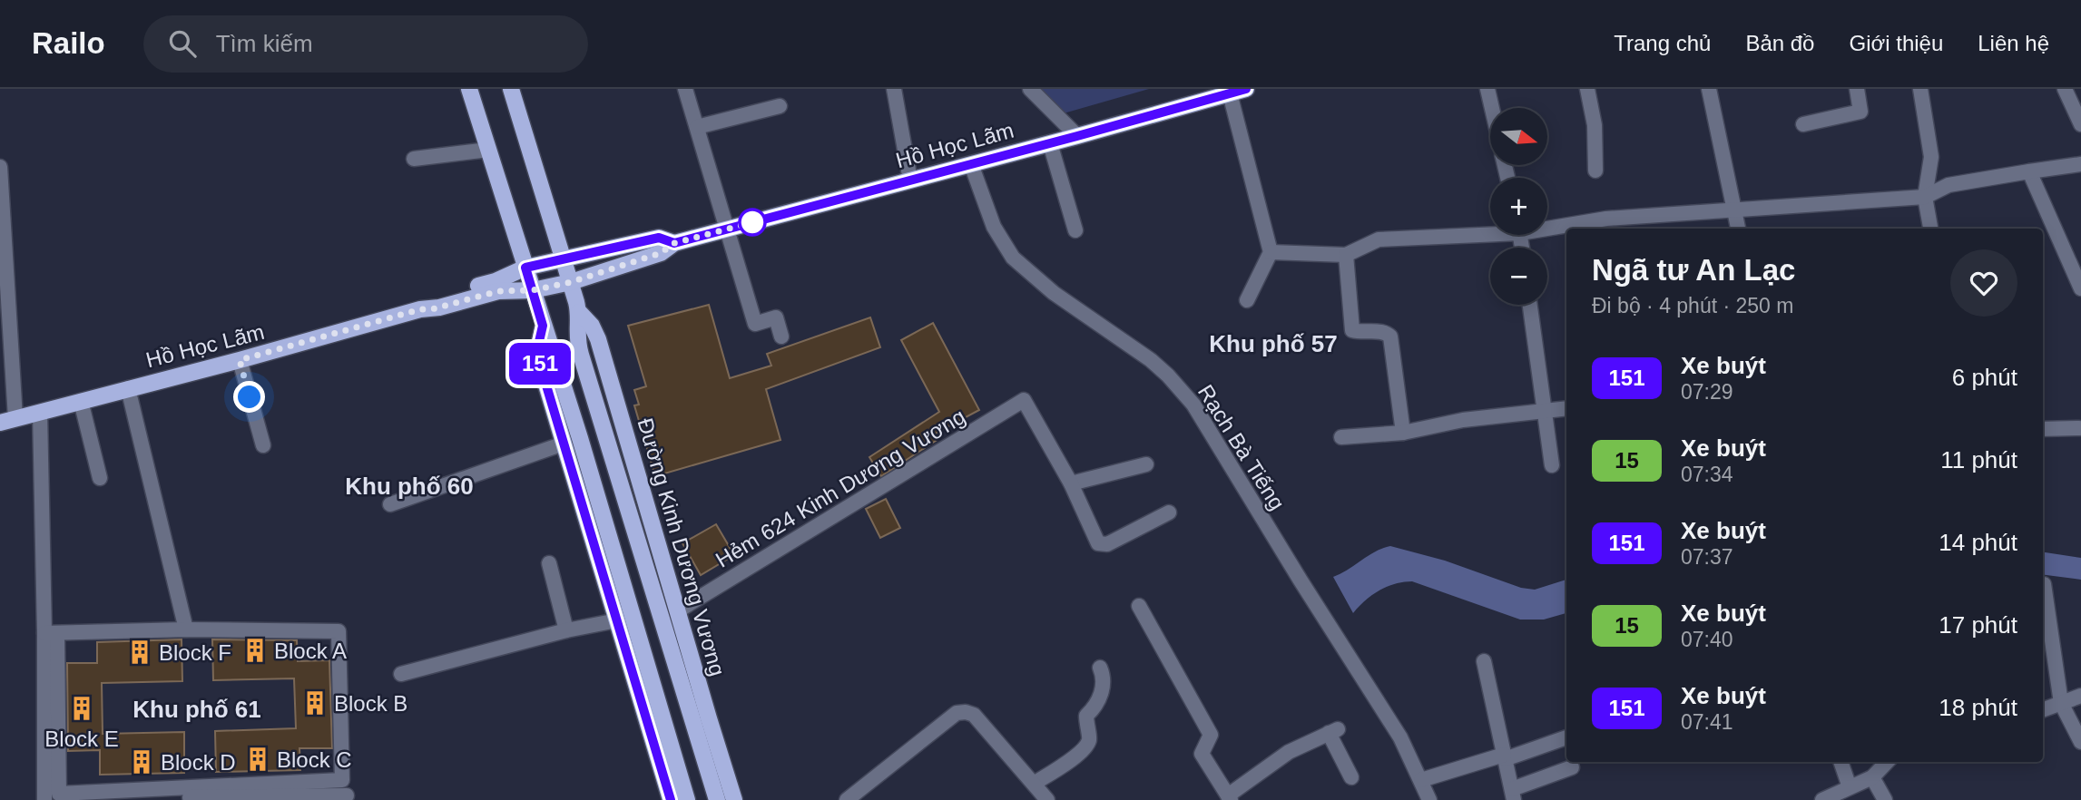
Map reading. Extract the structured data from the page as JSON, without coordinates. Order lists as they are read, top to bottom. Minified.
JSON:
{"streets":{"main road":["Hồ Học Lãm","Đường Kinh Dương Vương"],"street":["Rạch Bà Tiếng","Hẻm 624 Kinh Dương Vương"]},"crossings":[["Hồ Học Lãm","Rạch Bà Tiếng"],["Hồ Học Lãm","Đường Kinh Dương Vương"],["Hẻm 624 Kinh Dương Vương","Đường Kinh Dương Vương"]],"districts":["Khu phố 57","Khu phố 60","Khu phố 61"],"places":{"building":["Block A","Block F","Block B","Block E","Block C","Block D"]},"lines":["bus line 151"],"north":"right","page":{"header":"Railo","search":"Tìm kiếm","nav":["Trang chủ","Bản đồ","Giới thiệu","Liên hệ"],"on_map":"151","map_buttons":["+","−"],"heading":["Ngã tư An Lạc","Đi bộ · 4 phút · 250 m"],"list":[{"mark":"151","name":"Xe buýt","note":"07:29","value":"6 phút"},{"mark":"15","name":"Xe buýt","note":"07:34","value":"11 phút"},{"mark":"151","name":"Xe buýt","note":"07:37","value":"14 phút"},{"mark":"15","name":"Xe buýt","note":"07:40","value":"17 phút"},{"mark":"151","name":"Xe buýt","note":"07:41","value":"18 phút"}]}}
